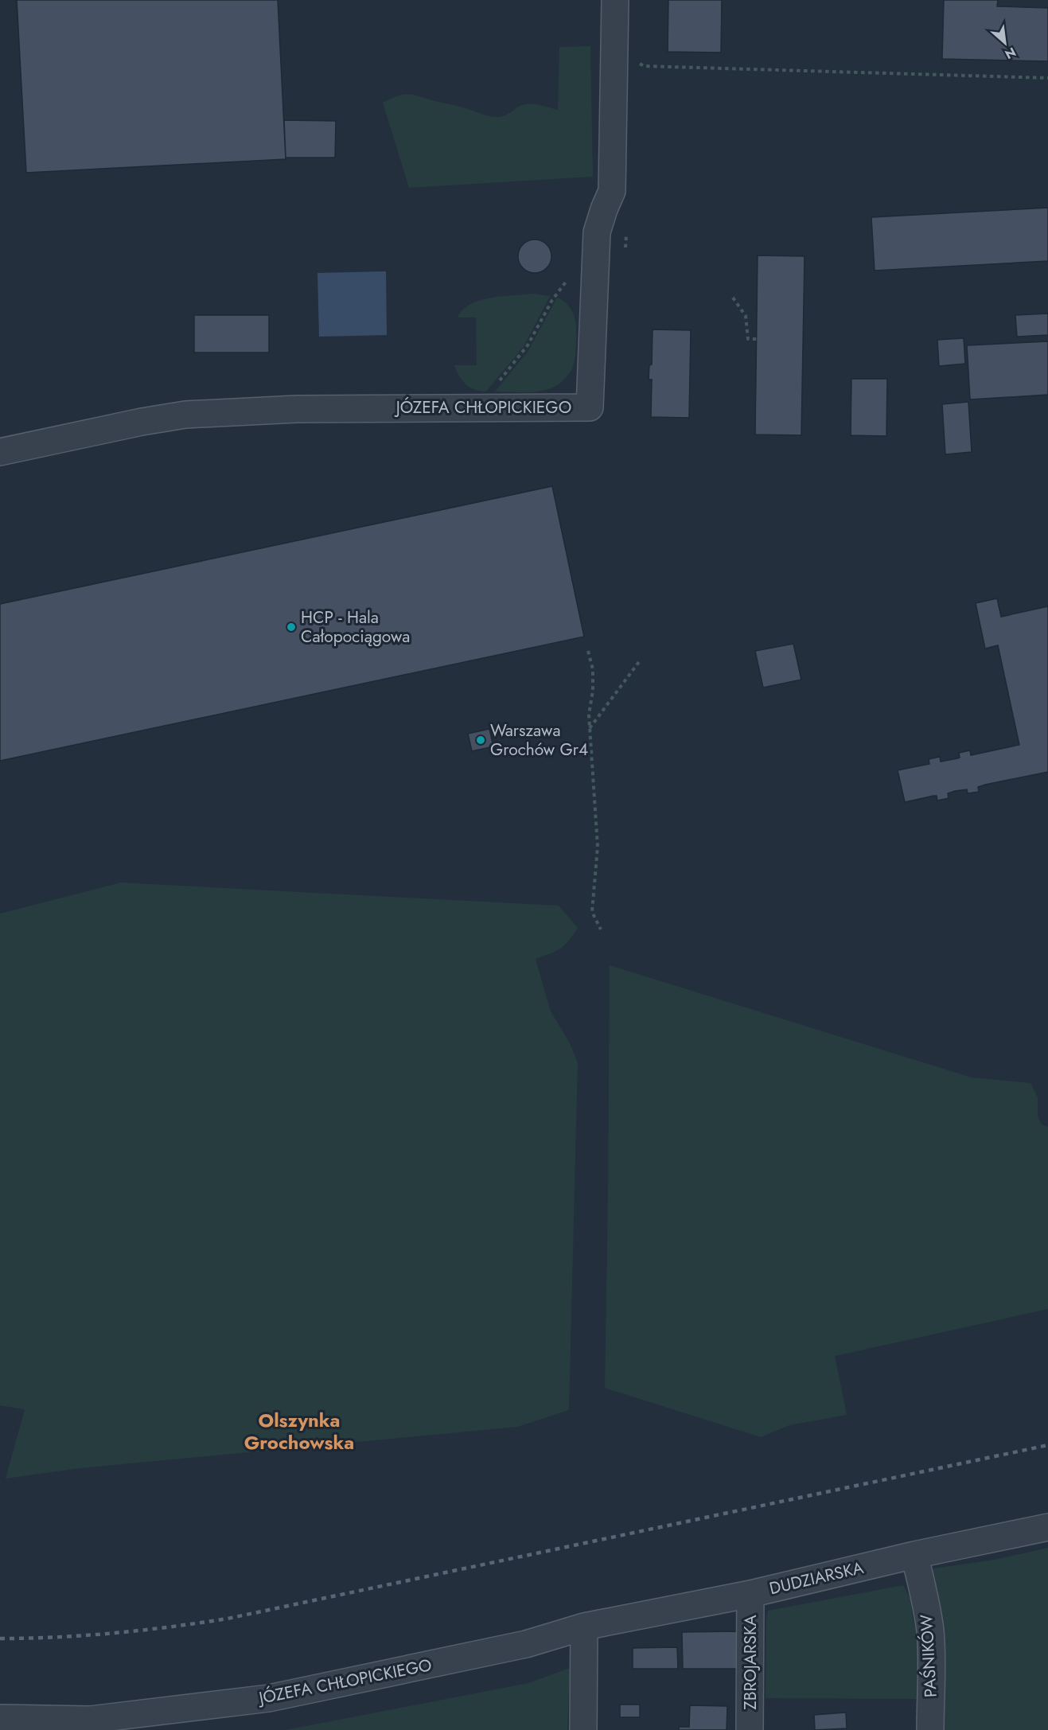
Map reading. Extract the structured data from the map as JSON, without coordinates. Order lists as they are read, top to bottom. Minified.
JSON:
{"streets":{"street":["JÓZEFA CHŁOPICKIEGO","DUDZIARSKA","PAŚNIKÓW","ZBROJARSKA"]},"crossings":[["JÓZEFA CHŁOPICKIEGO","DUDZIARSKA"],["DUDZIARSKA","PAŚNIKÓW"],["DUDZIARSKA","ZBROJARSKA"]],"districts":["Olszynka Grochowska"],"places":["HCP - Hala Całopociągowa","Warszawa Grochów Gr4"],"north":"bottom right"}
